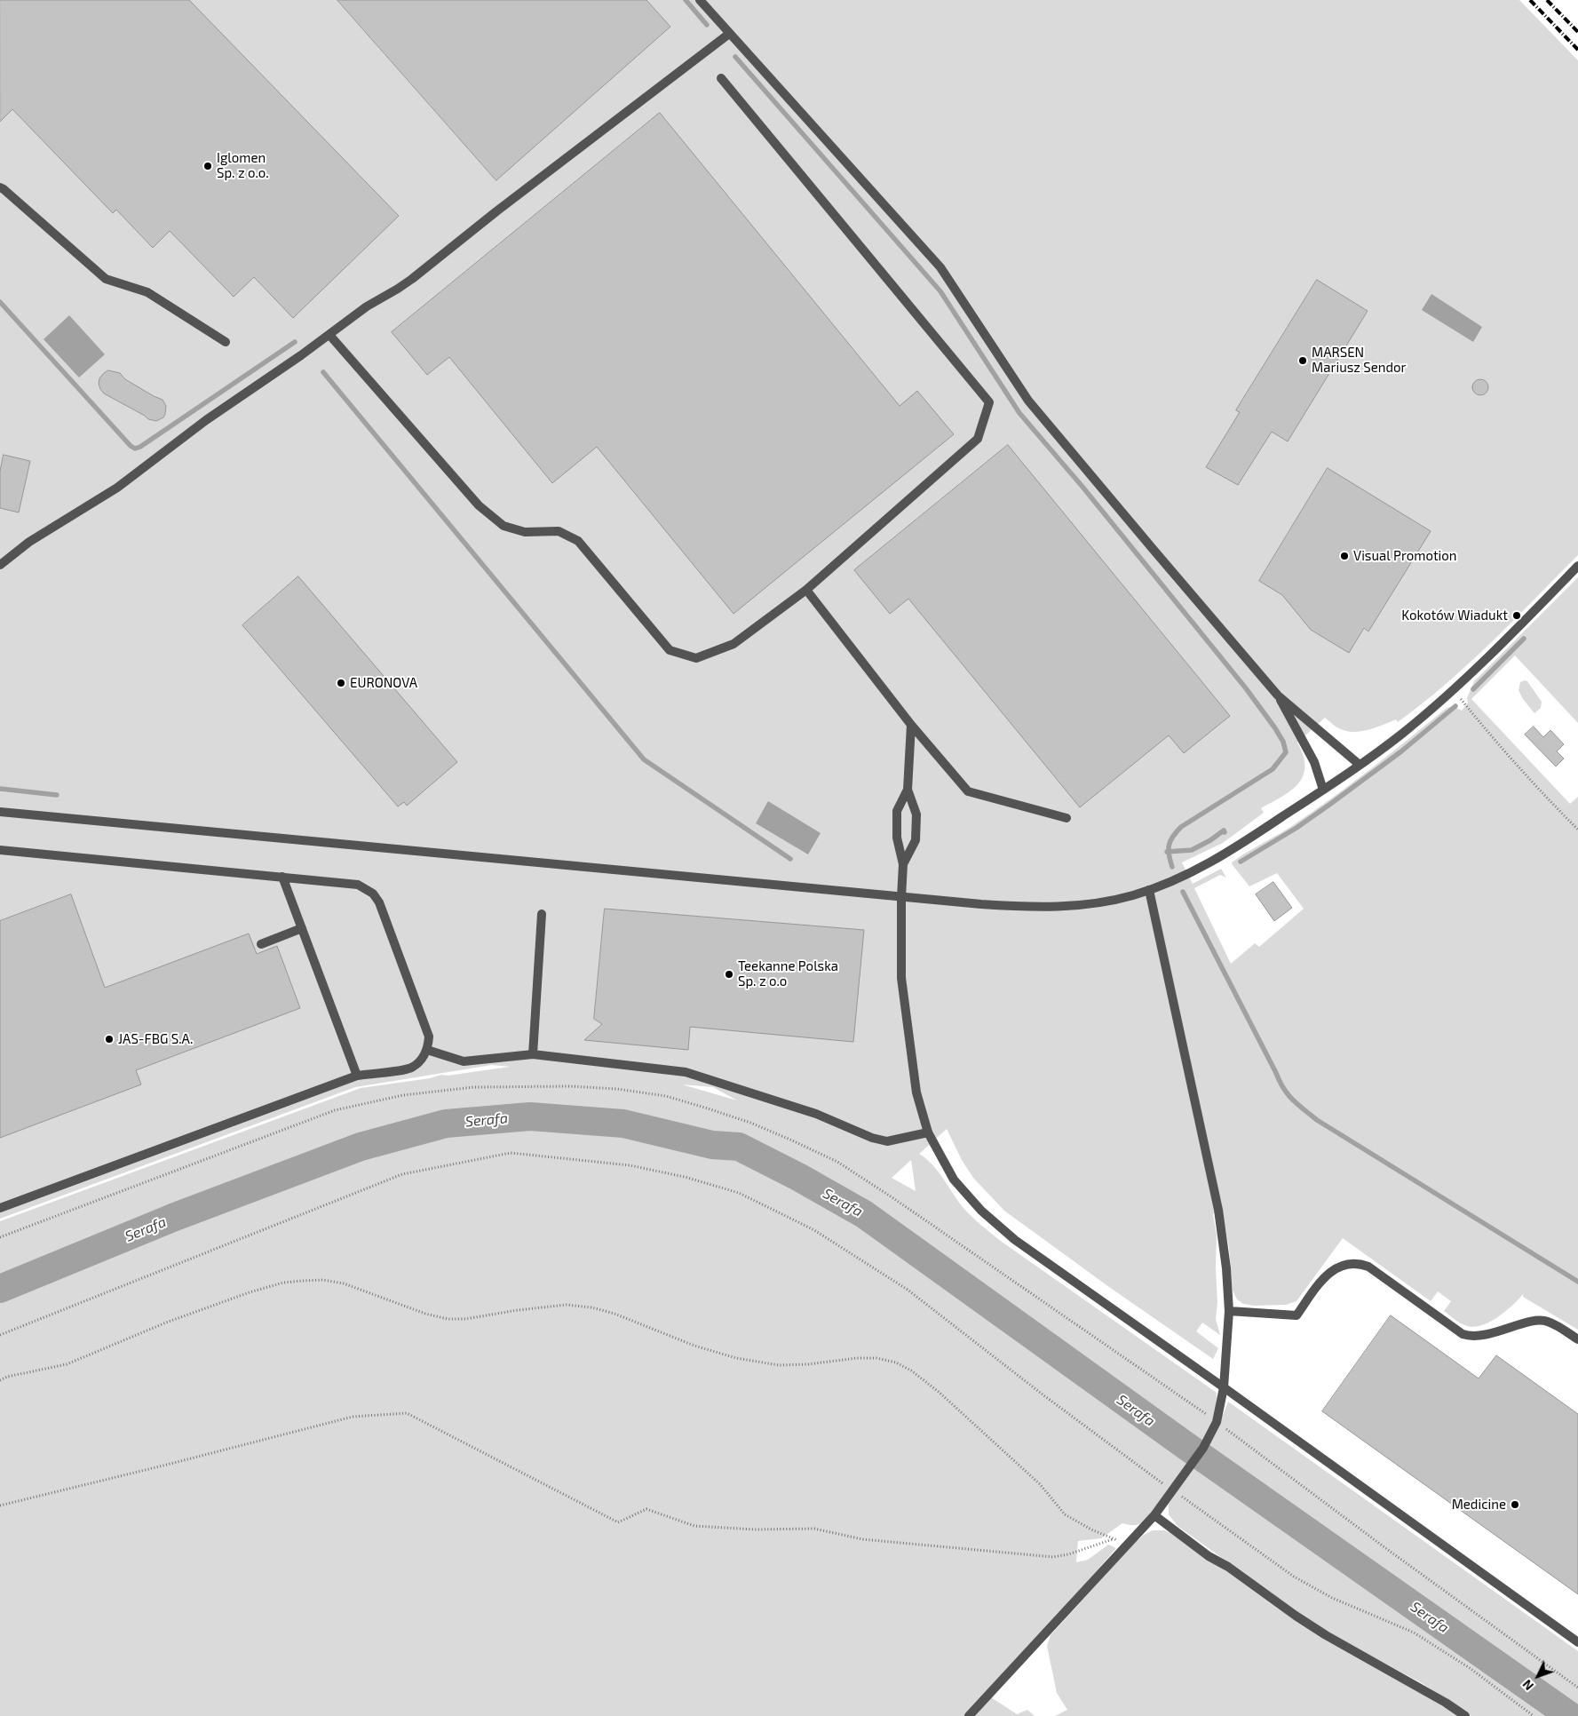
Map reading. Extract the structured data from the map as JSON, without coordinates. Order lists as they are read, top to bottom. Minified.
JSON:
{"water":["Serafa"],"places":["Iglomen Sp. z o.o.","MARSEN Mariusz Sendor","Visual Promotion","Kokotów Wiadukt","EURONOVA","Teekanne Polska Sp. z o.o","JAS-FBG S.A.","Medicine"],"north":"bottom left"}
